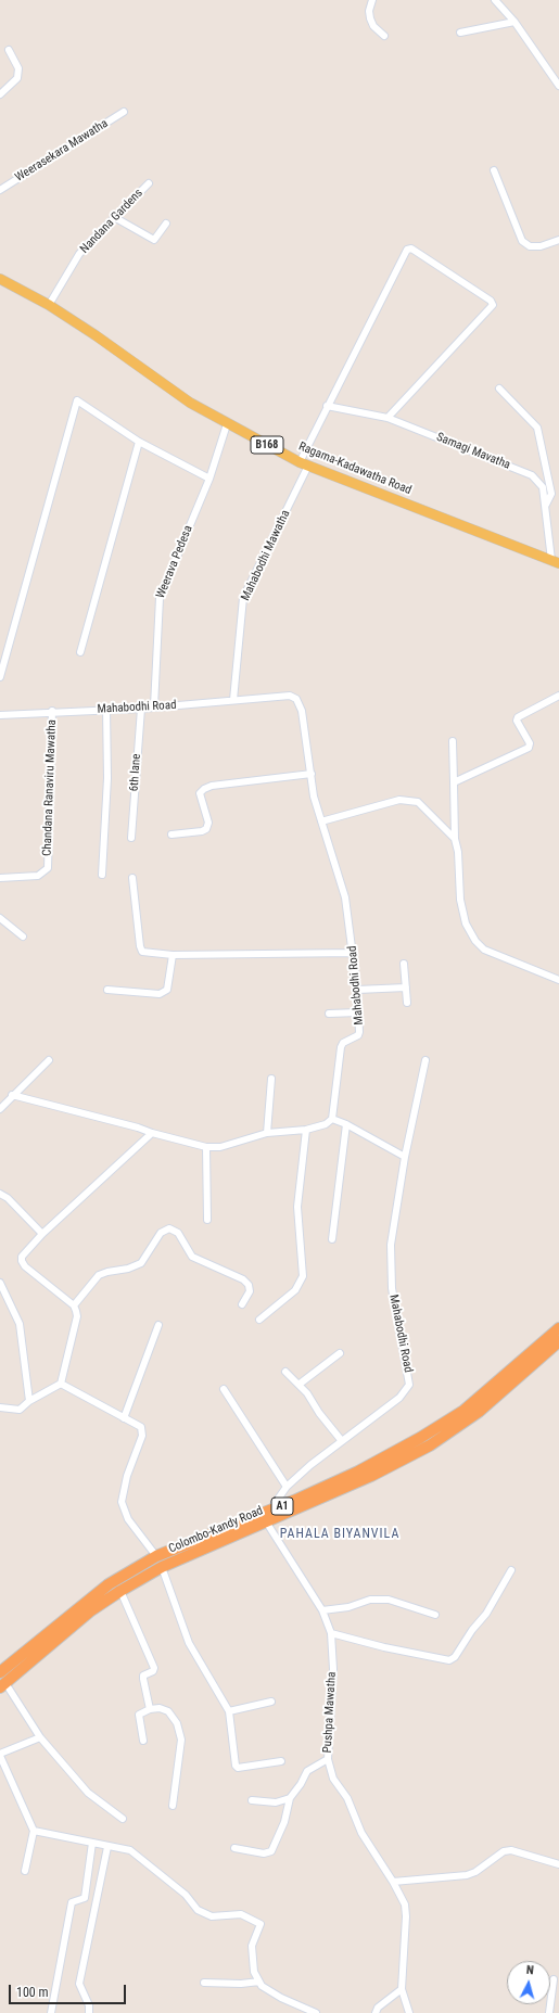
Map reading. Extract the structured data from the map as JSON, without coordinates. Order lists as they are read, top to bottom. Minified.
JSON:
{"streets":{"highway":["A1","Colombo-Kandy Road"],"main road":["B168","Ragama-Kadawatha Road"],"street":["Weerasekara Mawatha","Nandana Gardens","Samagi Mavatha","Mahabodhi Mawatha","Weerava Pedesa","Mahabodhi Road","6th lane","Chandana Ranaviru Mawatha","Pushpa Mawatha"]},"crossings":[["Nandana Gardens","Ragama-Kadawatha Road"],["Samagi Mavatha","Ragama-Kadawatha Road"],["Samagi Mavatha","Mahabodhi Mawatha"],["Ragama-Kadawatha Road","Mahabodhi Mawatha"],["Ragama-Kadawatha Road","Weerava Pedesa"],["Mahabodhi Mawatha","Mahabodhi Road"],["Weerava Pedesa","Mahabodhi Road"],["Mahabodhi Road","6th lane"],["Mahabodhi Road","Chandana Ranaviru Mawatha"],["Mahabodhi Road","Colombo-Kandy Road"],["Mahabodhi Road","Pushpa Mawatha"],["Colombo-Kandy Road","Pushpa Mawatha"]],"districts":["PAHALA BIYANVILA"],"scale_bar":"100 m","north":"top"}
